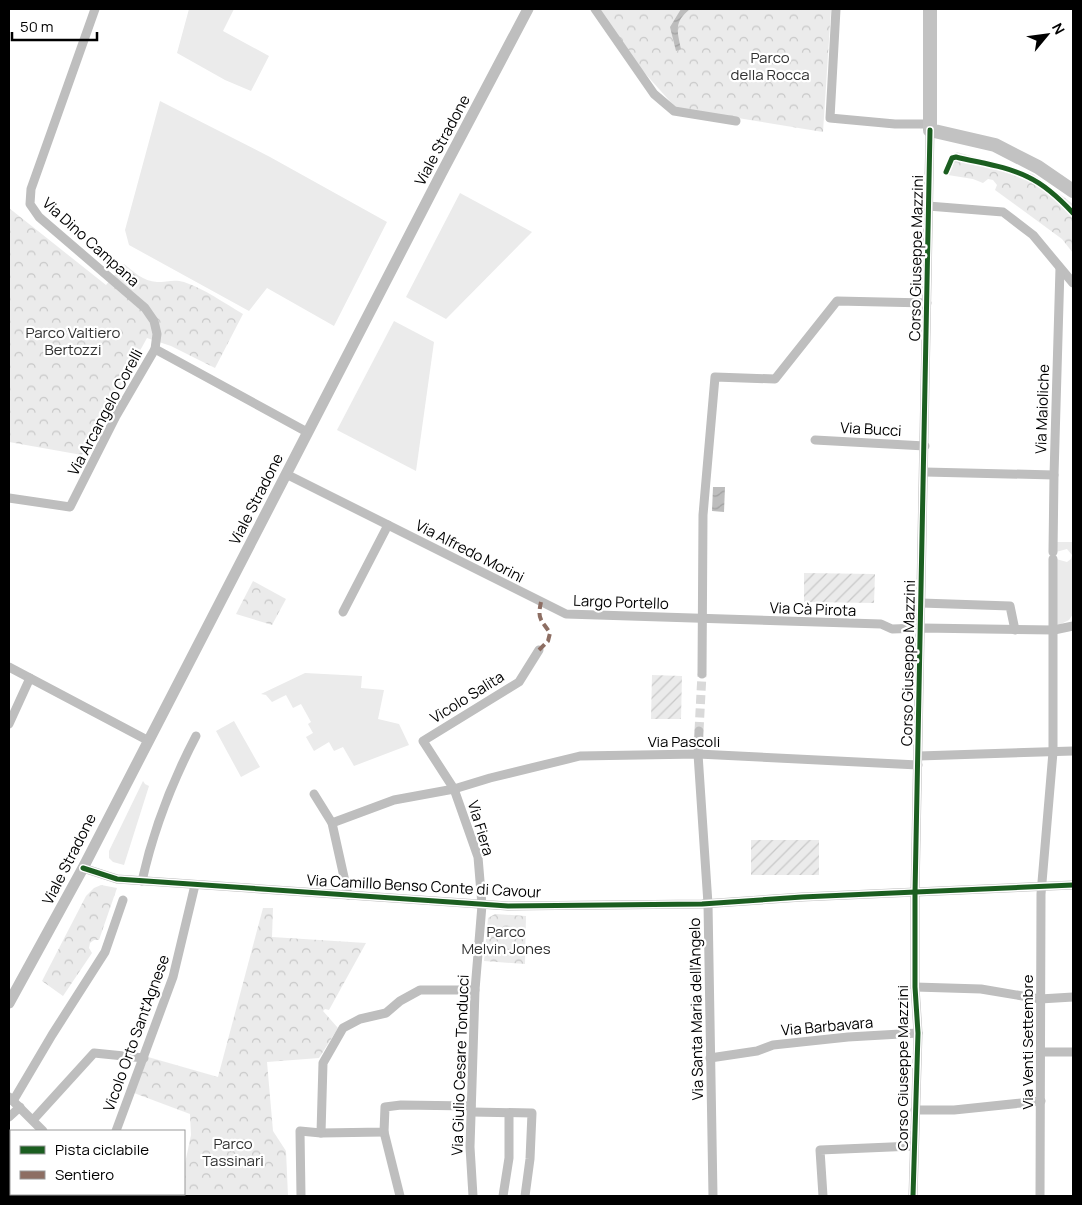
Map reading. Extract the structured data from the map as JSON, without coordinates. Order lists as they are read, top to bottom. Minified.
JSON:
{"streets":{"main road":["Corso Giuseppe Mazzini"],"street":["Viale Stradone","Via Dino Campana","Via Maioliche","Via Arcangelo Corelli","Via Bucci","Via Alfredo Morini","Largo Portello","Via Cà Pirota","Vicolo Salita","Via Pascoli","Via Fiera","Via Camillo Benso Conte di Cavour","Via Santa Maria dell'Angelo","Via Barbavara","Vicolo Orto Sant'Agnese","Via Venti Settembre","Via Giulio Cesare Tonducci"]},"crossings":[["Viale Stradone","Via Arcangelo Corelli"],["Viale Stradone","Via Alfredo Morini"],["Viale Stradone","Via Camillo Benso Conte di Cavour"],["Via Dino Campana","Via Arcangelo Corelli"],["Corso Giuseppe Mazzini","Via Bucci"],["Corso Giuseppe Mazzini","Via Cà Pirota"],["Corso Giuseppe Mazzini","Via Pascoli"],["Corso Giuseppe Mazzini","Via Camillo Benso Conte di Cavour"],["Corso Giuseppe Mazzini","Via Barbavara"],["Via Maioliche","Via Cà Pirota"],["Via Maioliche","Via Pascoli"],["Via Maioliche","Via Venti Settembre"],["Via Alfredo Morini","Largo Portello"],["Largo Portello","Via Cà Pirota"],["Vicolo Salita","Via Fiera"],["Via Pascoli","Via Fiera"],["Via Pascoli","Via Santa Maria dell'Angelo"],["Via Pascoli","Via Venti Settembre"],["Via Fiera","Via Camillo Benso Conte di Cavour"],["Via Fiera","Via Giulio Cesare Tonducci"],["Via Camillo Benso Conte di Cavour","Via Santa Maria dell'Angelo"],["Via Camillo Benso Conte di Cavour","Vicolo Orto Sant'Agnese"],["Via Camillo Benso Conte di Cavour","Via Venti Settembre"],["Via Camillo Benso Conte di Cavour","Via Giulio Cesare Tonducci"],["Via Santa Maria dell'Angelo","Via Barbavara"]],"parks":["Parco della Rocca","Parco Valtiero Bertozzi","Parco Melvin Jones","Parco Tassinari"],"legend":["Pista ciclabile","Sentiero"],"scale_bar":"50 m","north":"top right"}
